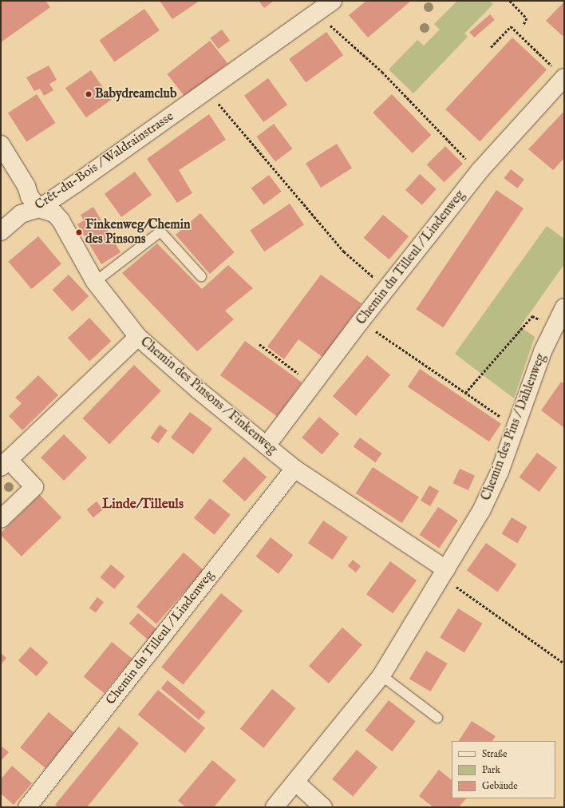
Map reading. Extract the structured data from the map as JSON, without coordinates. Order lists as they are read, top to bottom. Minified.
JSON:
{"streets":{"street":["Crêt-du-Bois / Waldrainstrasse","Chemin du Tilleul / Lindenweg","Chemin des Pinsons / Finkenweg","Chemin des Pins / Dählenweg"]},"crossings":[["Crêt-du-Bois / Waldrainstrasse","Chemin des Pinsons / Finkenweg"],["Chemin du Tilleul / Lindenweg","Chemin des Pinsons / Finkenweg"],["Chemin des Pinsons / Finkenweg","Chemin des Pins / Dählenweg"]],"districts":["Linde/Tilleuls"],"places":["Babydreamclub","Finkenweg/Chemin des Pinsons"],"legend":["Straße","Park","Gebäude"]}
